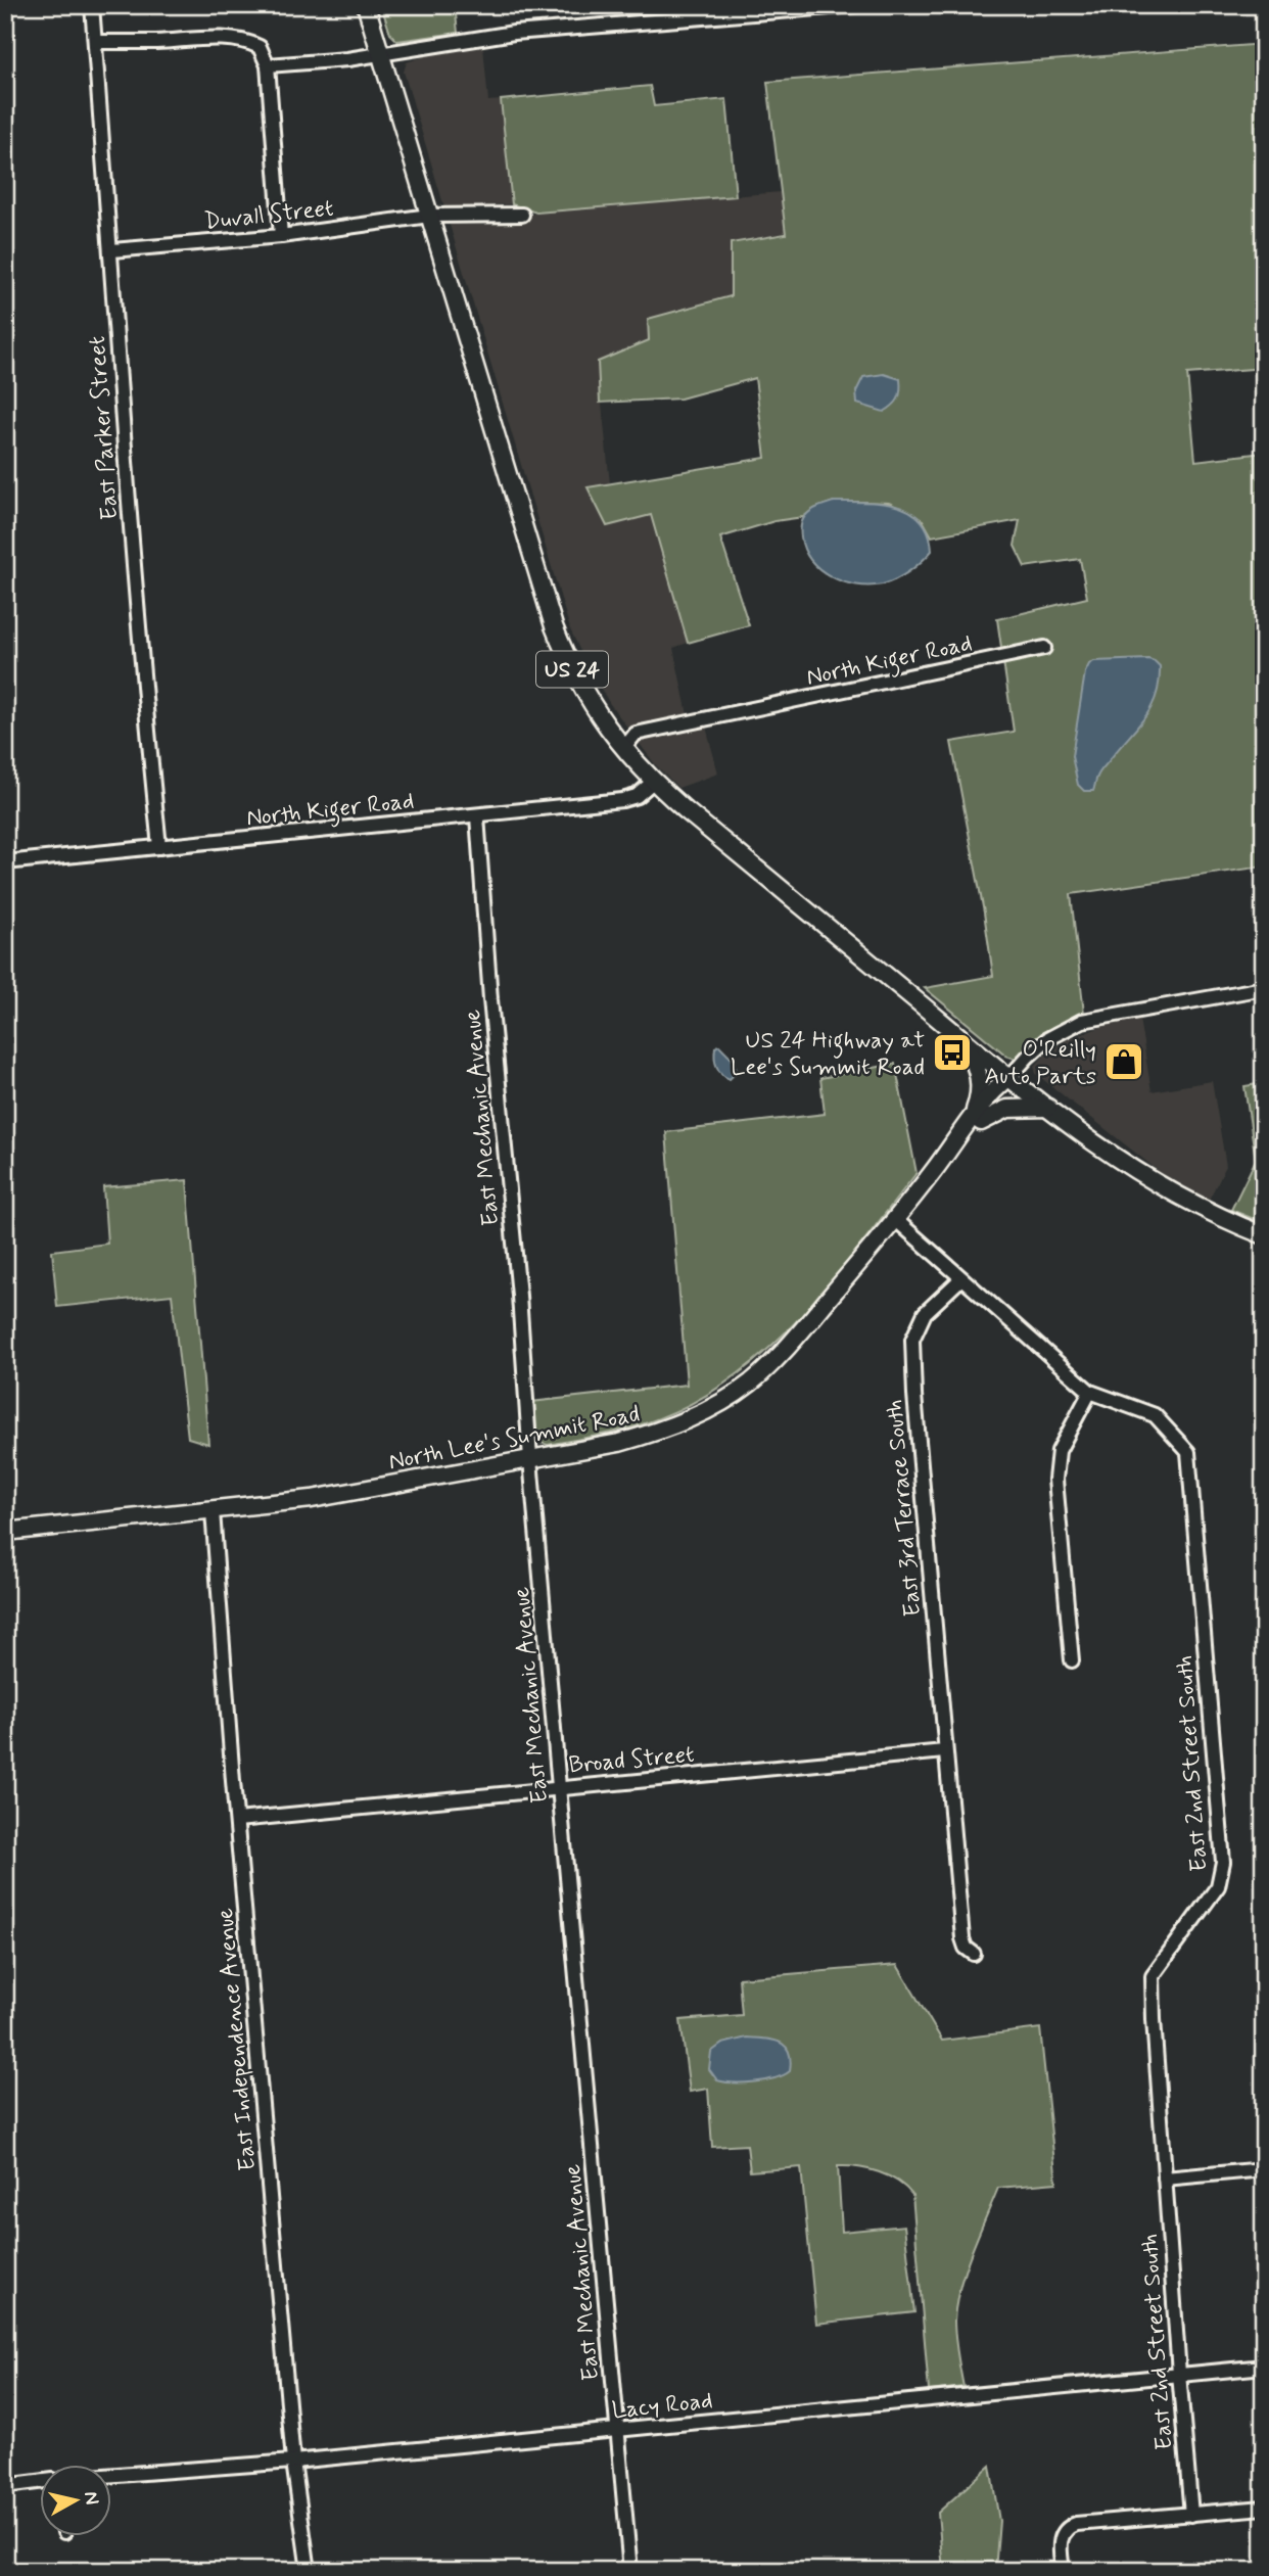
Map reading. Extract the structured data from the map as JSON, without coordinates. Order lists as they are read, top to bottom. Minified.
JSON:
{"streets":{"main road":["US 24","North Lee's Summit Road"],"street":["Duvall Street","East Parker Street","North Kiger Road","East Mechanic Avenue","East 3rd Terrace South","Broad Street","East 2nd Street South","East Independence Avenue","Lacy Road"]},"crossings":[["Duvall Street","East Parker Street"],["Duvall Street","US 24"],["East Parker Street","North Kiger Road"],["North Kiger Road","US 24"],["North Kiger Road","East Mechanic Avenue"],["US 24","North Lee's Summit Road"],["East Mechanic Avenue","North Lee's Summit Road"],["East Mechanic Avenue","Broad Street"],["East Mechanic Avenue","Lacy Road"],["North Lee's Summit Road","East 2nd Street South"],["North Lee's Summit Road","East Independence Avenue"],["East 3rd Terrace South","Broad Street"],["East 3rd Terrace South","East 2nd Street South"],["Broad Street","East Independence Avenue"],["East 2nd Street South","Lacy Road"],["East Independence Avenue","Lacy Road"]],"places":{"bus stop":["US 24 Highway at Lee's Summit Road"],"shop":["O'Reilly Auto Parts"]},"north":"right"}
